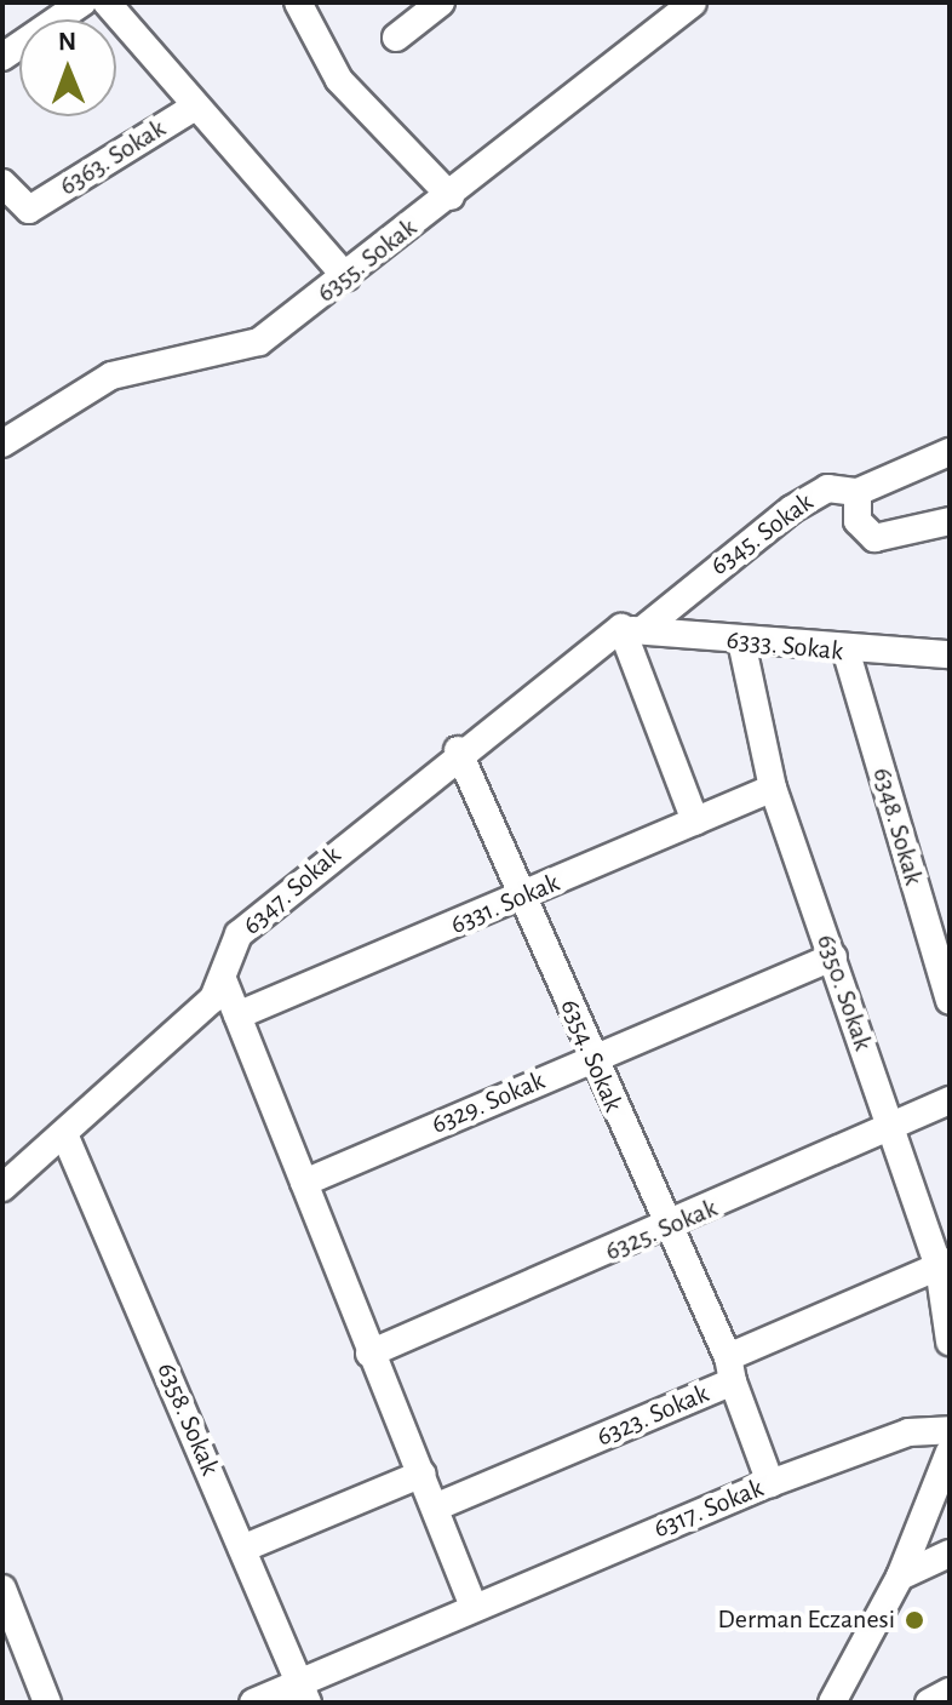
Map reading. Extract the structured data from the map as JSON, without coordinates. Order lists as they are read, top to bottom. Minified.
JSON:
{"streets":{"street":["6363. Sokak","6355. Sokak","6345. Sokak","6333. Sokak","6348. Sokak","6347. Sokak","6331. Sokak","6350. Sokak","6354. Sokak","6329. Sokak","6325. Sokak","6323. Sokak","6358. Sokak","6317. Sokak"]},"crossings":[["6345. Sokak","6333. Sokak"],["6345. Sokak","6347. Sokak"],["6333. Sokak","6348. Sokak"],["6333. Sokak","6347. Sokak"],["6333. Sokak","6350. Sokak"],["6347. Sokak","6354. Sokak"],["6347. Sokak","6358. Sokak"],["6331. Sokak","6350. Sokak"],["6331. Sokak","6354. Sokak"],["6350. Sokak","6329. Sokak"],["6350. Sokak","6325. Sokak"],["6350. Sokak","6323. Sokak"],["6354. Sokak","6329. Sokak"],["6354. Sokak","6325. Sokak"],["6354. Sokak","6323. Sokak"],["6354. Sokak","6317. Sokak"],["6358. Sokak","6317. Sokak"]],"places":["Derman Eczanesi"],"north":"top"}
